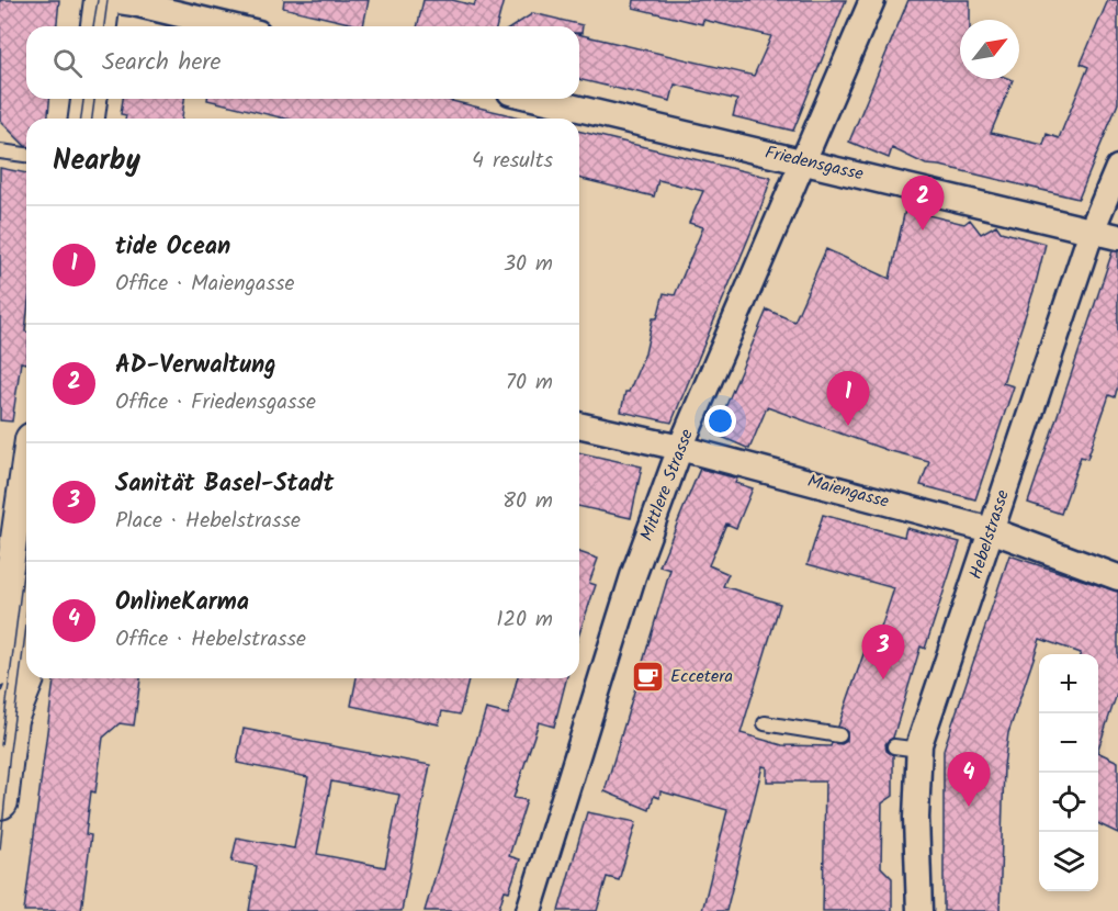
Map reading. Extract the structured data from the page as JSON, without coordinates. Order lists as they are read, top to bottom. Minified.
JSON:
{"streets":{"street":["Friedensgasse","Mittlere Strasse","Maiengasse","Hebelstrasse"]},"crossings":[["Friedensgasse","Mittlere Strasse"],["Friedensgasse","Hebelstrasse"],["Mittlere Strasse","Maiengasse"],["Maiengasse","Hebelstrasse"]],"places":{"cafe":["Eccetera"]},"north":"top right","page":{"search":"Search here","heading":["Nearby","4 results"],"pins":["2","1","3","4"],"list":[{"mark":"1","name":"tide Ocean","note":"Office · Maiengasse","value":"30 m"},{"mark":"2","name":"AD-Verwaltung","note":"Office · Friedensgasse","value":"70 m"},{"mark":"3","name":"Sanität Basel-Stadt","note":"Place · Hebelstrasse","value":"80 m"},{"mark":"4","name":"OnlineKarma","note":"Office · Hebelstrasse","value":"120 m"}],"map_buttons":["+","−"]}}
